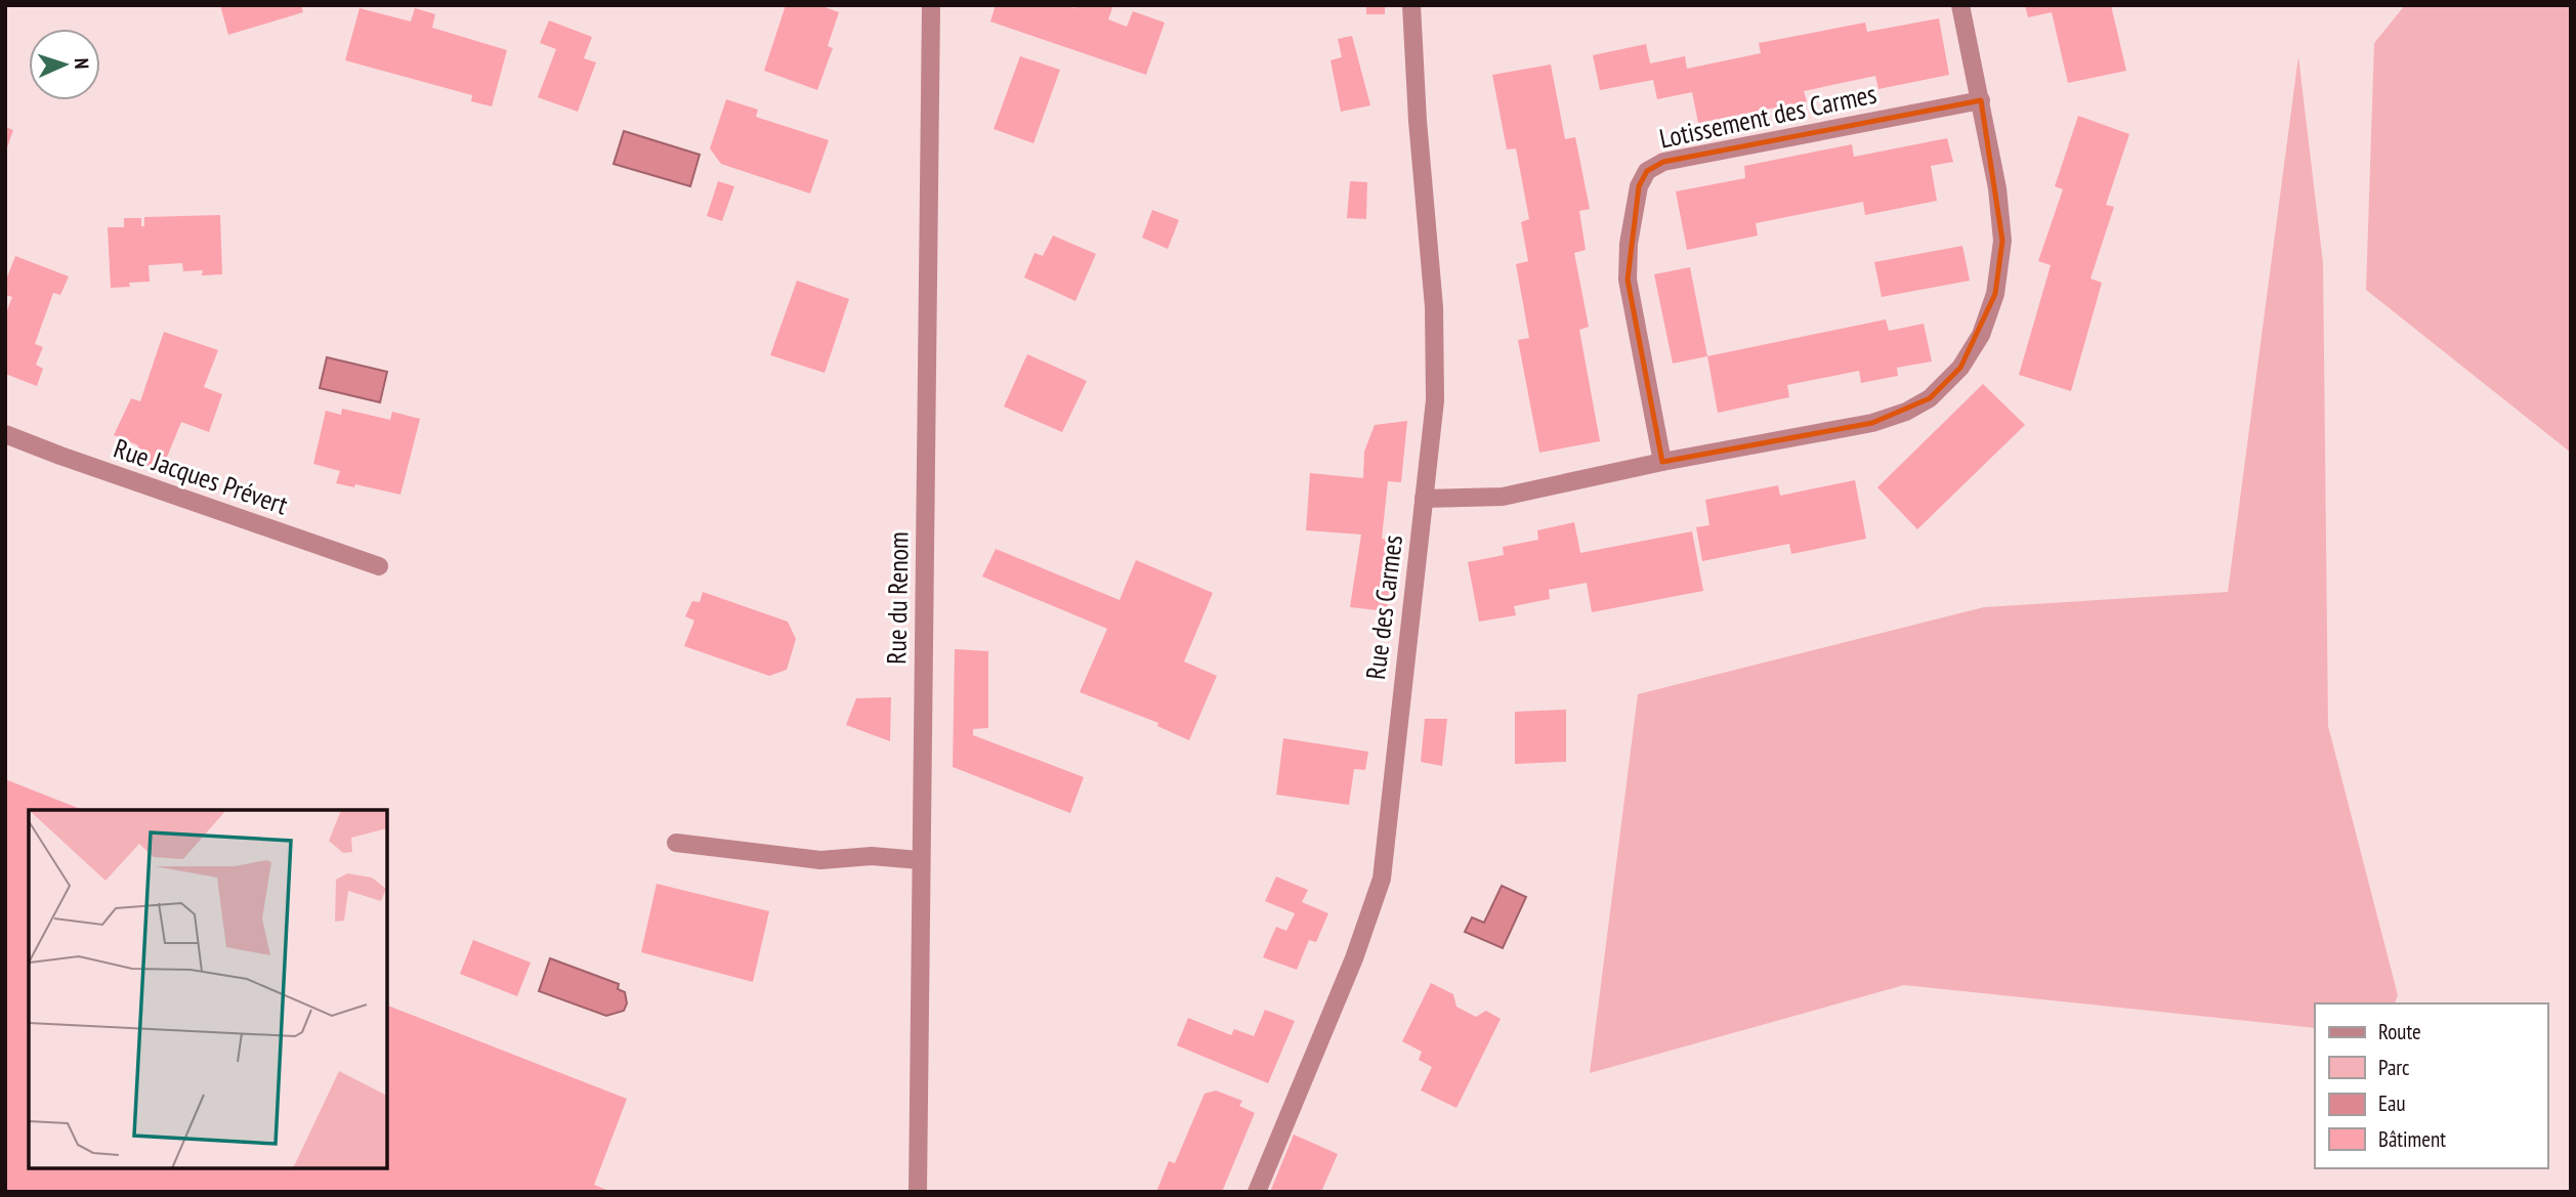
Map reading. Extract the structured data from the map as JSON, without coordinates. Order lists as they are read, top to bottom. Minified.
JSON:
{"streets":{"street":["Lotissement des Carmes","Rue Jacques Prévert","Rue du Renom","Rue des Carmes"]},"legend":["Route","Parc","Eau","Bâtiment"],"north":"right"}
